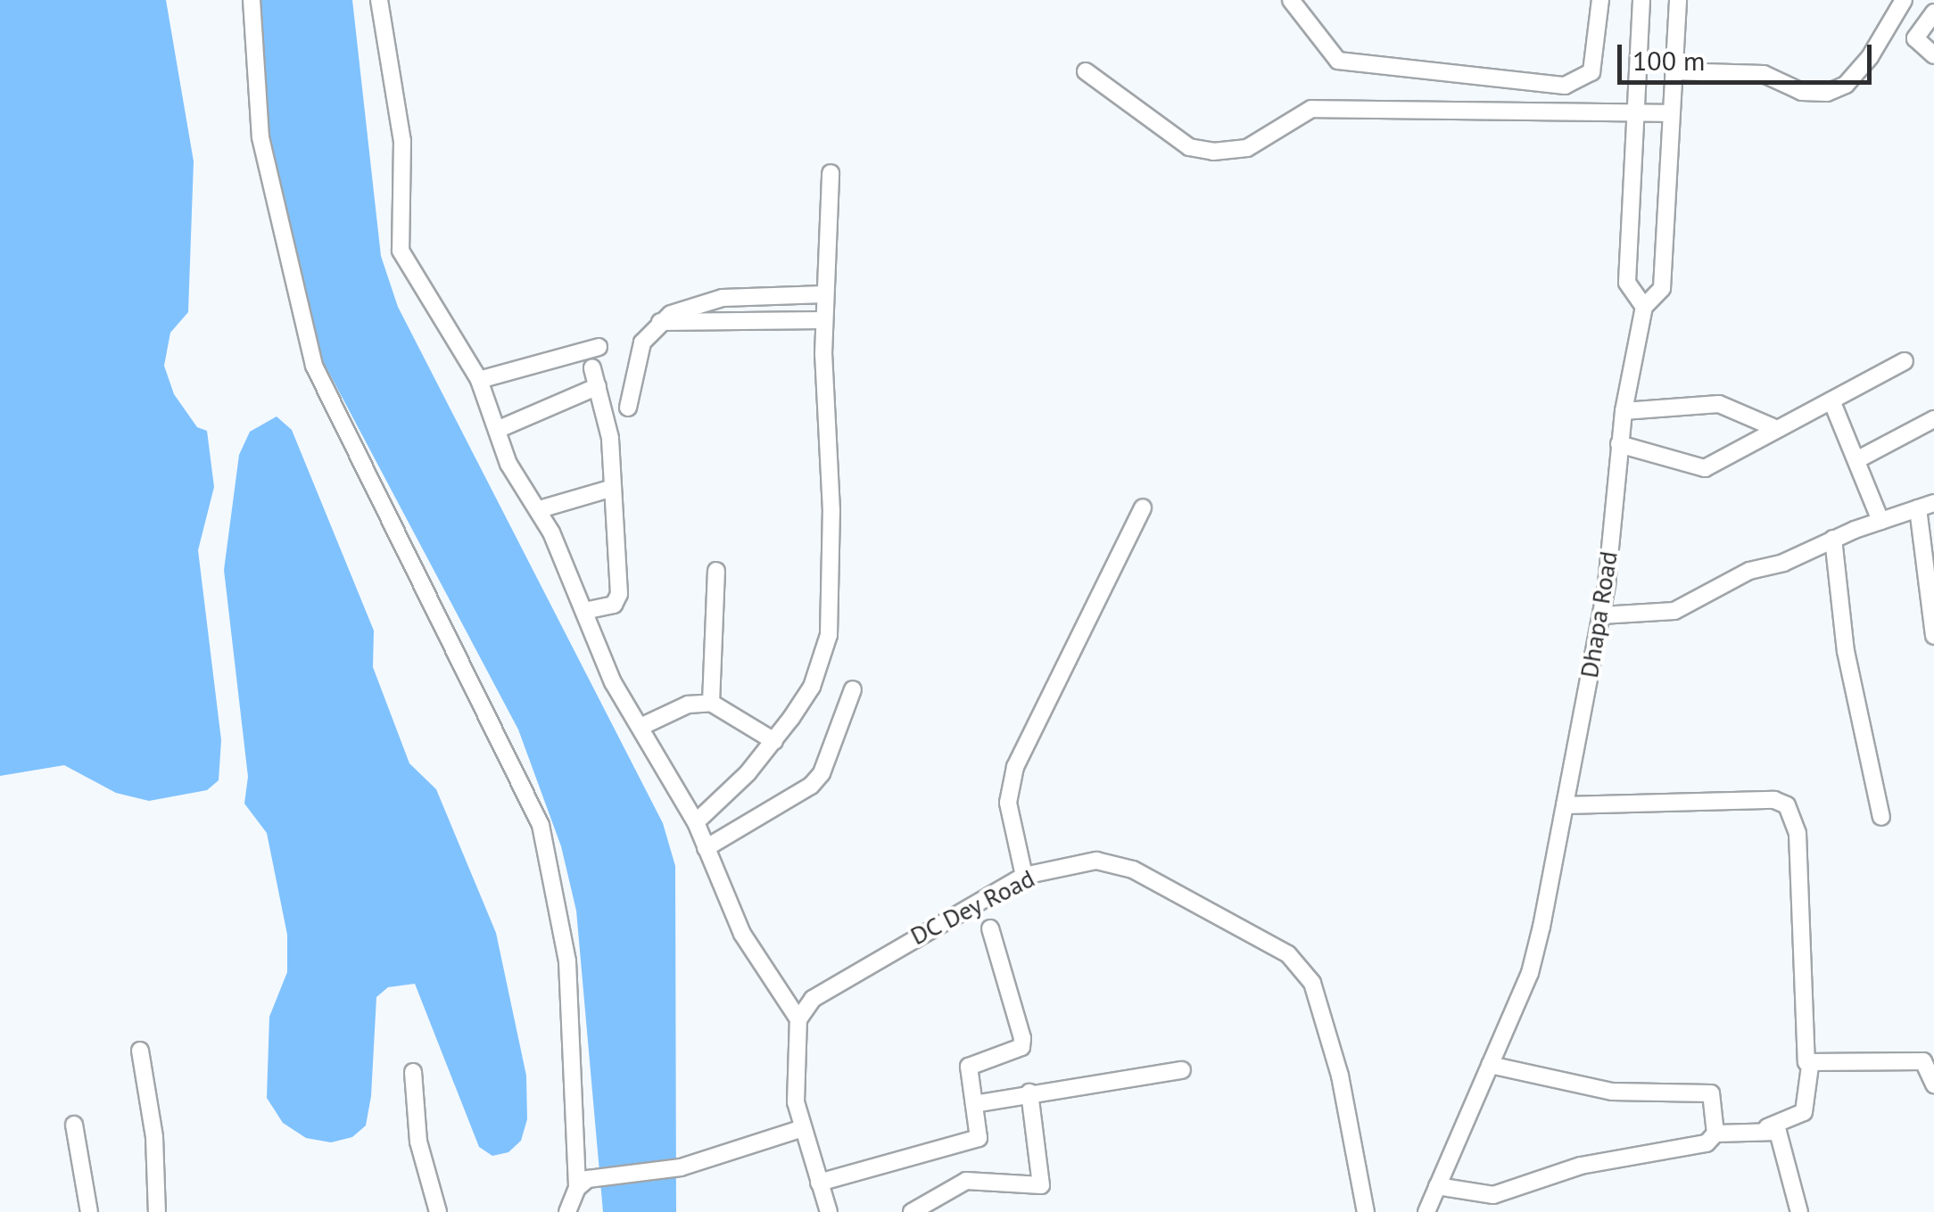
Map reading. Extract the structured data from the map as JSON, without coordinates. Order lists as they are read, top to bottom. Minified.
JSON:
{"streets":{"street":["Dhapa Road","DC Dey Road"]},"scale_bar":"100 m"}
